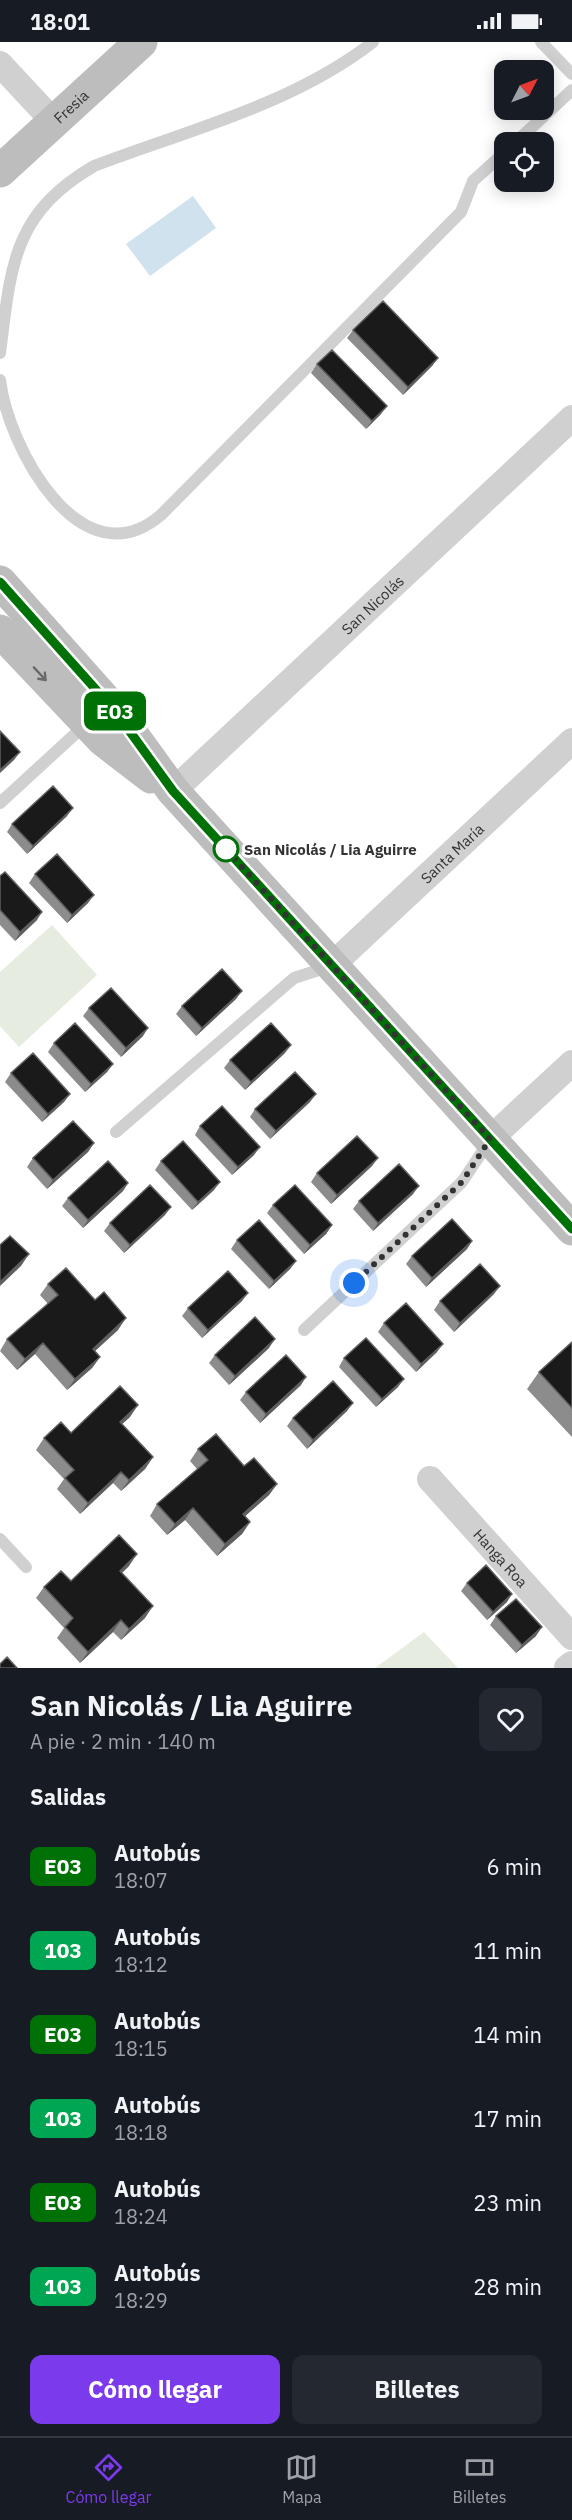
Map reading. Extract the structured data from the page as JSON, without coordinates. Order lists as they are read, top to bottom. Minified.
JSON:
{"streets":{"main road":["Fresia"],"street":["San Nicolás","Santa María","Hanga Roa"]},"places":["San Nicolás / Lia Aguirre"],"lines":["bus line E03"],"north":"top right","page":{"status":"18:01","on_map":"E03","heading":[["San Nicolás / Lia Aguirre","A pie · 2 min · 140 m"],"Salidas"],"list":[{"mark":"E03","name":"Autobús","note":"18:07","value":"6 min"},{"mark":"103","name":"Autobús","note":"18:12","value":"11 min"},{"mark":"E03","name":"Autobús","note":"18:15","value":"14 min"},{"mark":"103","name":"Autobús","note":"18:18","value":"17 min"},{"mark":"E03","name":"Autobús","note":"18:24","value":"23 min"},{"mark":"103","name":"Autobús","note":"18:29","value":"28 min"}],"buttons":["Cómo llegar","Billetes"],"tabs":["Cómo llegar","Mapa","Billetes"]}}
